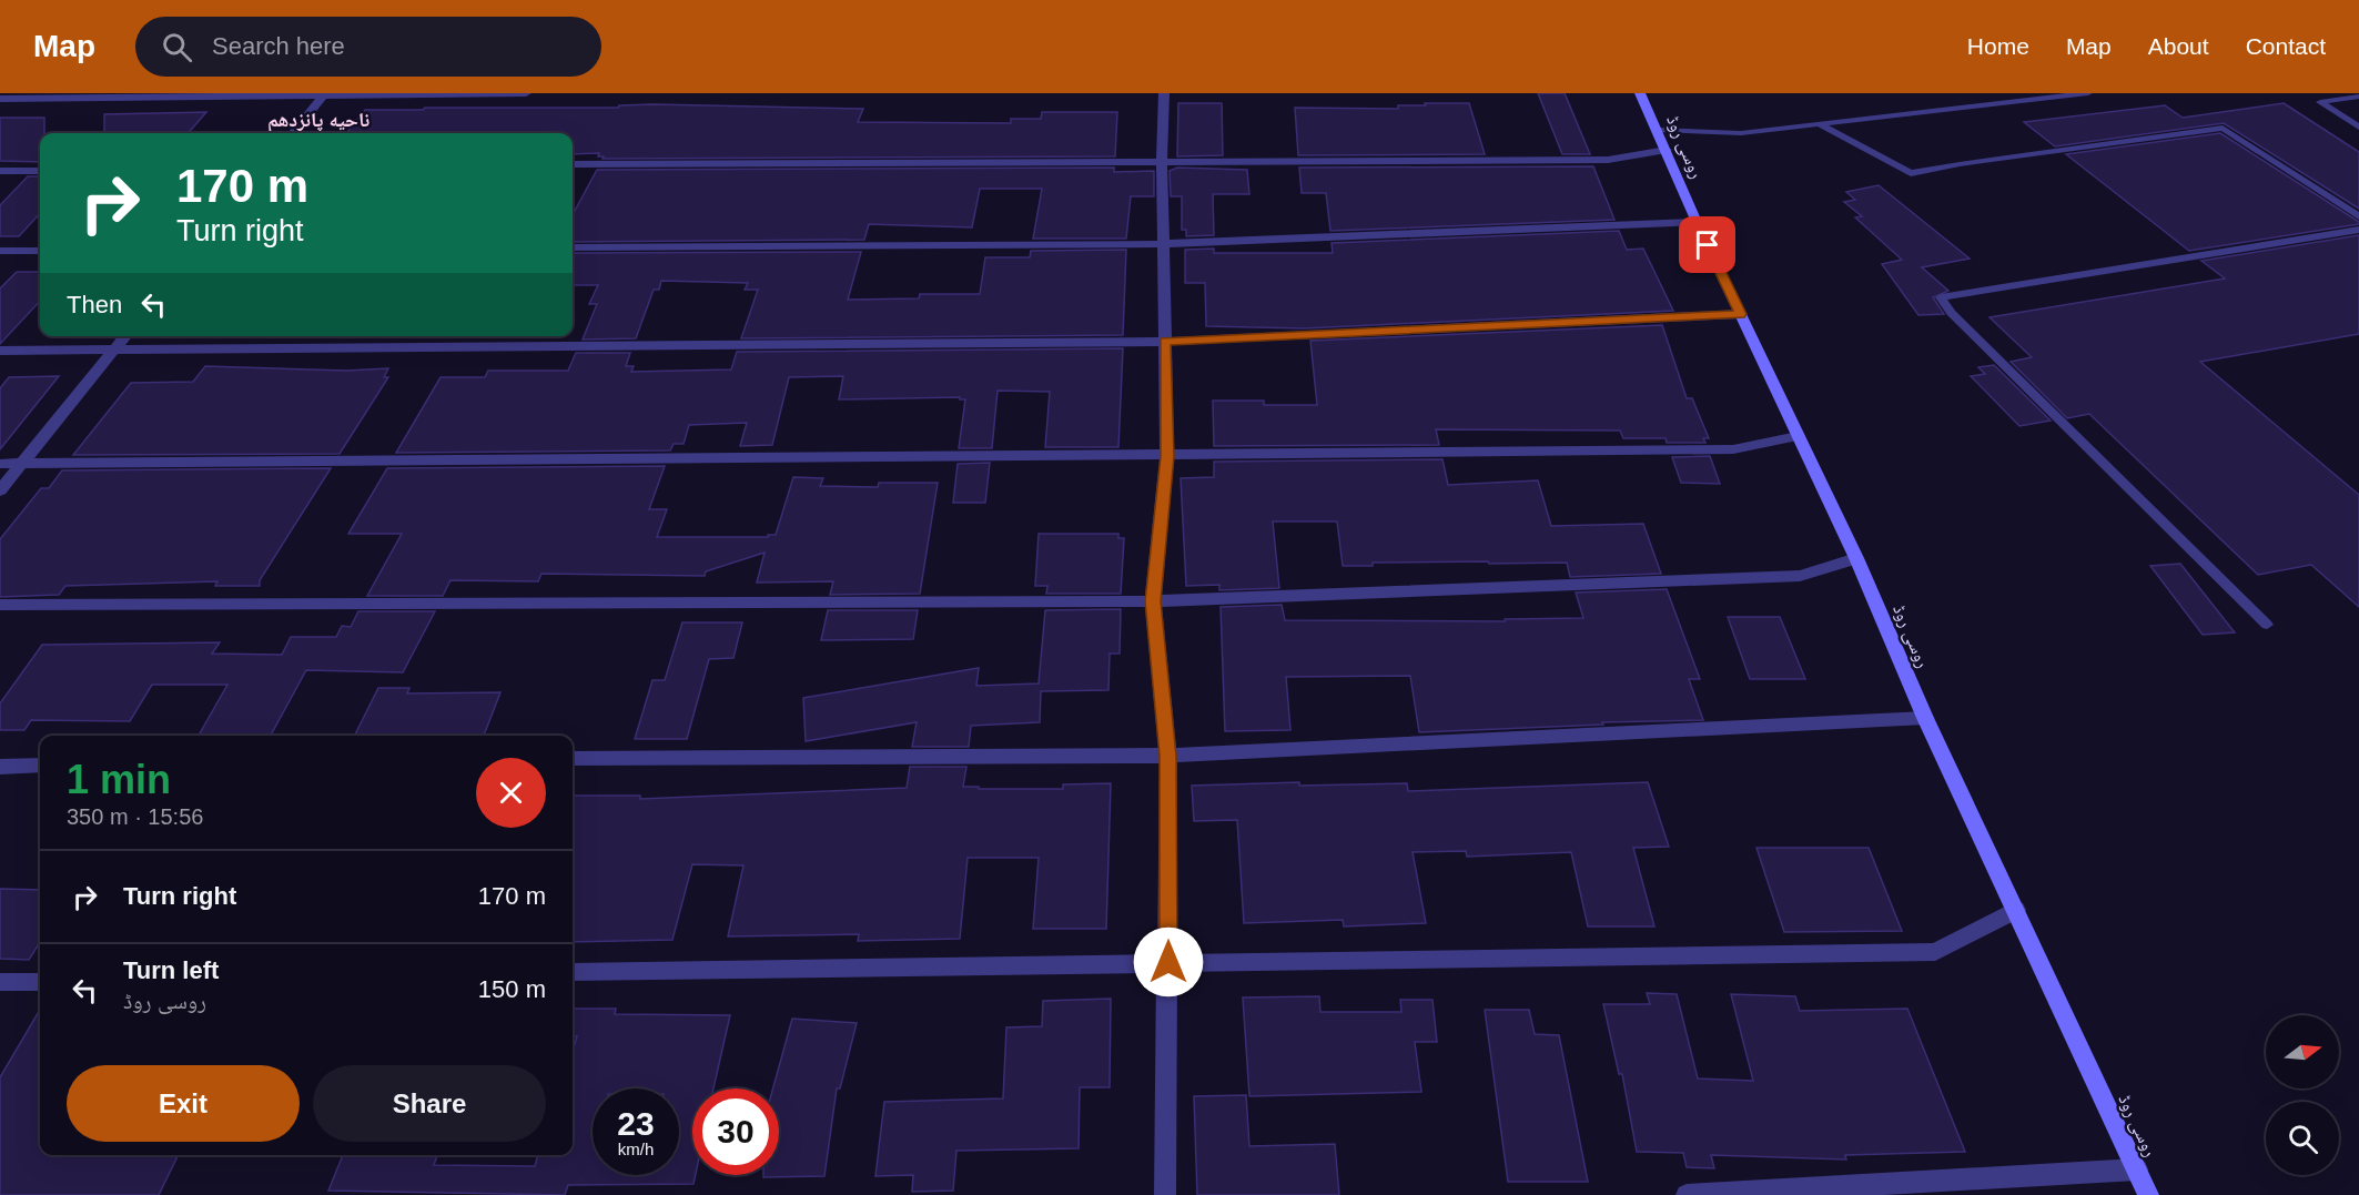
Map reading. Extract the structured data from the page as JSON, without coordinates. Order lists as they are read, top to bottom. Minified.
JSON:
{"streets":{"main road":["روسی روڈ"]},"districts":["ناحیه پانزدهم"],"north":"right","page":{"header":"Map","search":"Search here","nav":["Home","Map","About","Contact"],"turn":["170 m","Turn right"],"then":"Then","heading":["1 min","350 m · 15:56"],"list":[{"name":"Turn right","value":"170 m"},{"name":"Turn left","note":"روسی روڈ","value":"150 m"}],"buttons":["Exit","Share"],"speed":"23 km/h","limit":"30"}}
